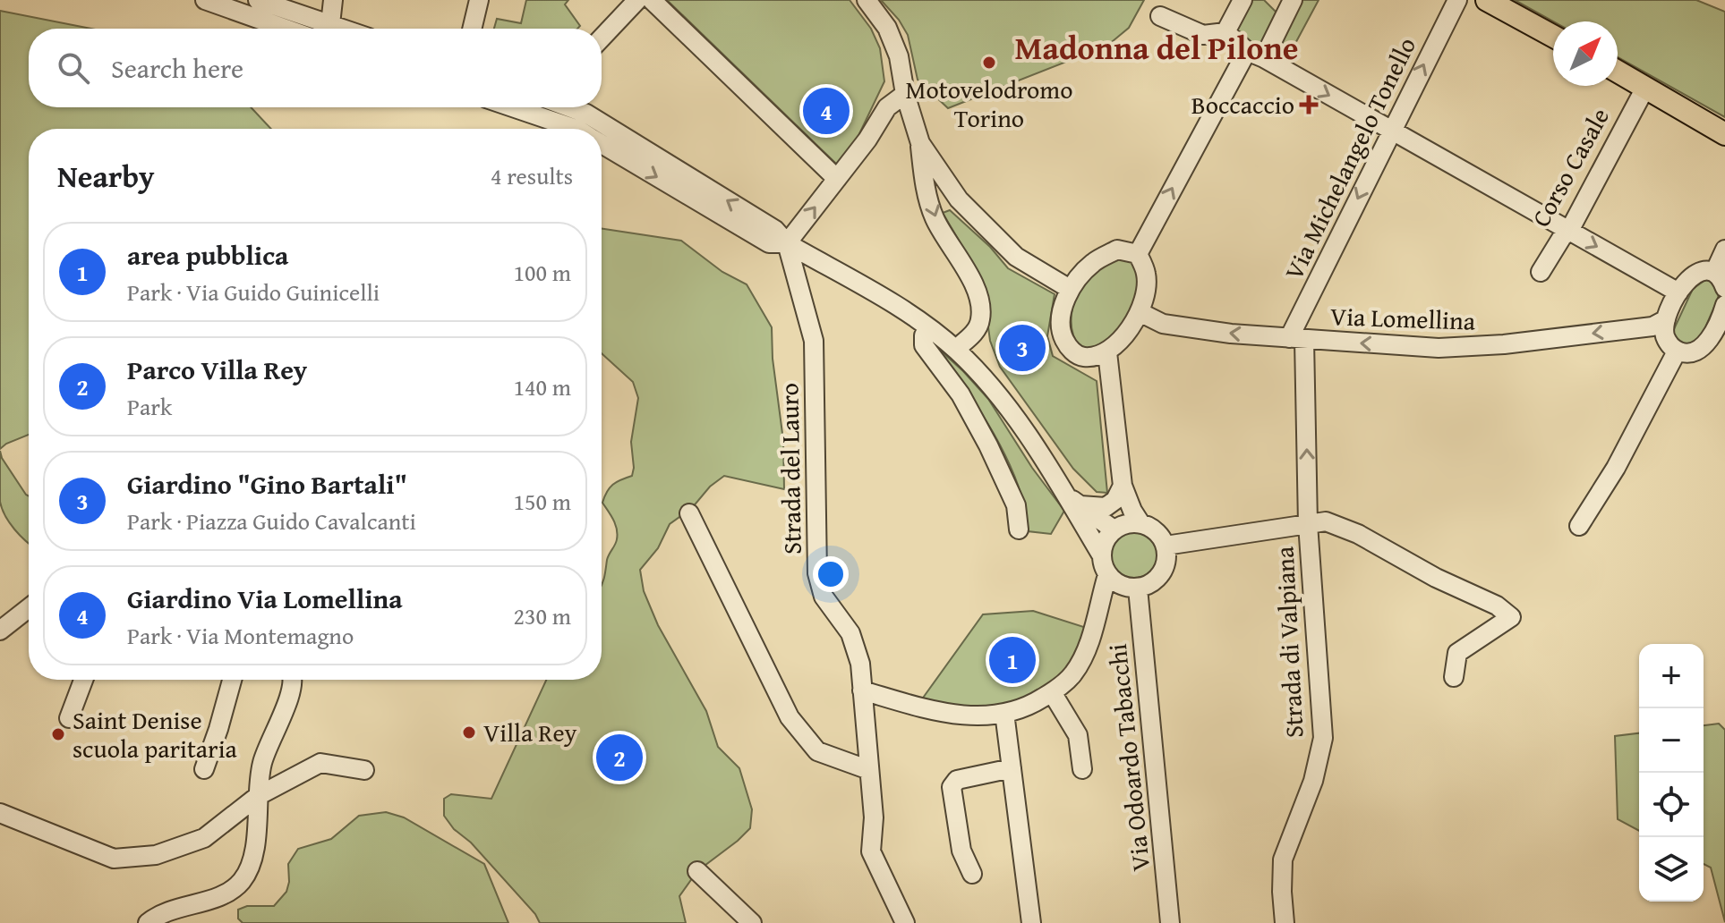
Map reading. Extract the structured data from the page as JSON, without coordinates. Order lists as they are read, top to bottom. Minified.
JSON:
{"streets":{"street":["Via Michelangelo Tonello","Corso Casale","Via Lomellina","Strada del Lauro","Strada di Valpiana","Via Odoardo Tabacchi"]},"crossings":[["Via Michelangelo Tonello","Via Lomellina"],["Via Michelangelo Tonello","Strada di Valpiana"]],"one_way":["Via Lomellina"],"districts":["Madonna del Pilone"],"places":{"other":["Motovelodromo Torino","Villa Rey","Saint Denise scuola paritaria"],"health":["Boccaccio"]},"north":"top right","page":{"search":"Search here","pins":["4","3","1","2"],"heading":["Nearby","4 results"],"list":[{"mark":"1","name":"area pubblica","note":"Park · Via Guido Guinicelli","value":"100 m"},{"mark":"2","name":"Parco Villa Rey","note":"Park","value":"140 m"},{"mark":"3","name":"Giardino \"Gino Bartali\"","note":"Park · Piazza Guido Cavalcanti","value":"150 m"},{"mark":"4","name":"Giardino Via Lomellina","note":"Park · Via Montemagno","value":"230 m"}],"map_buttons":["+","−"]}}
